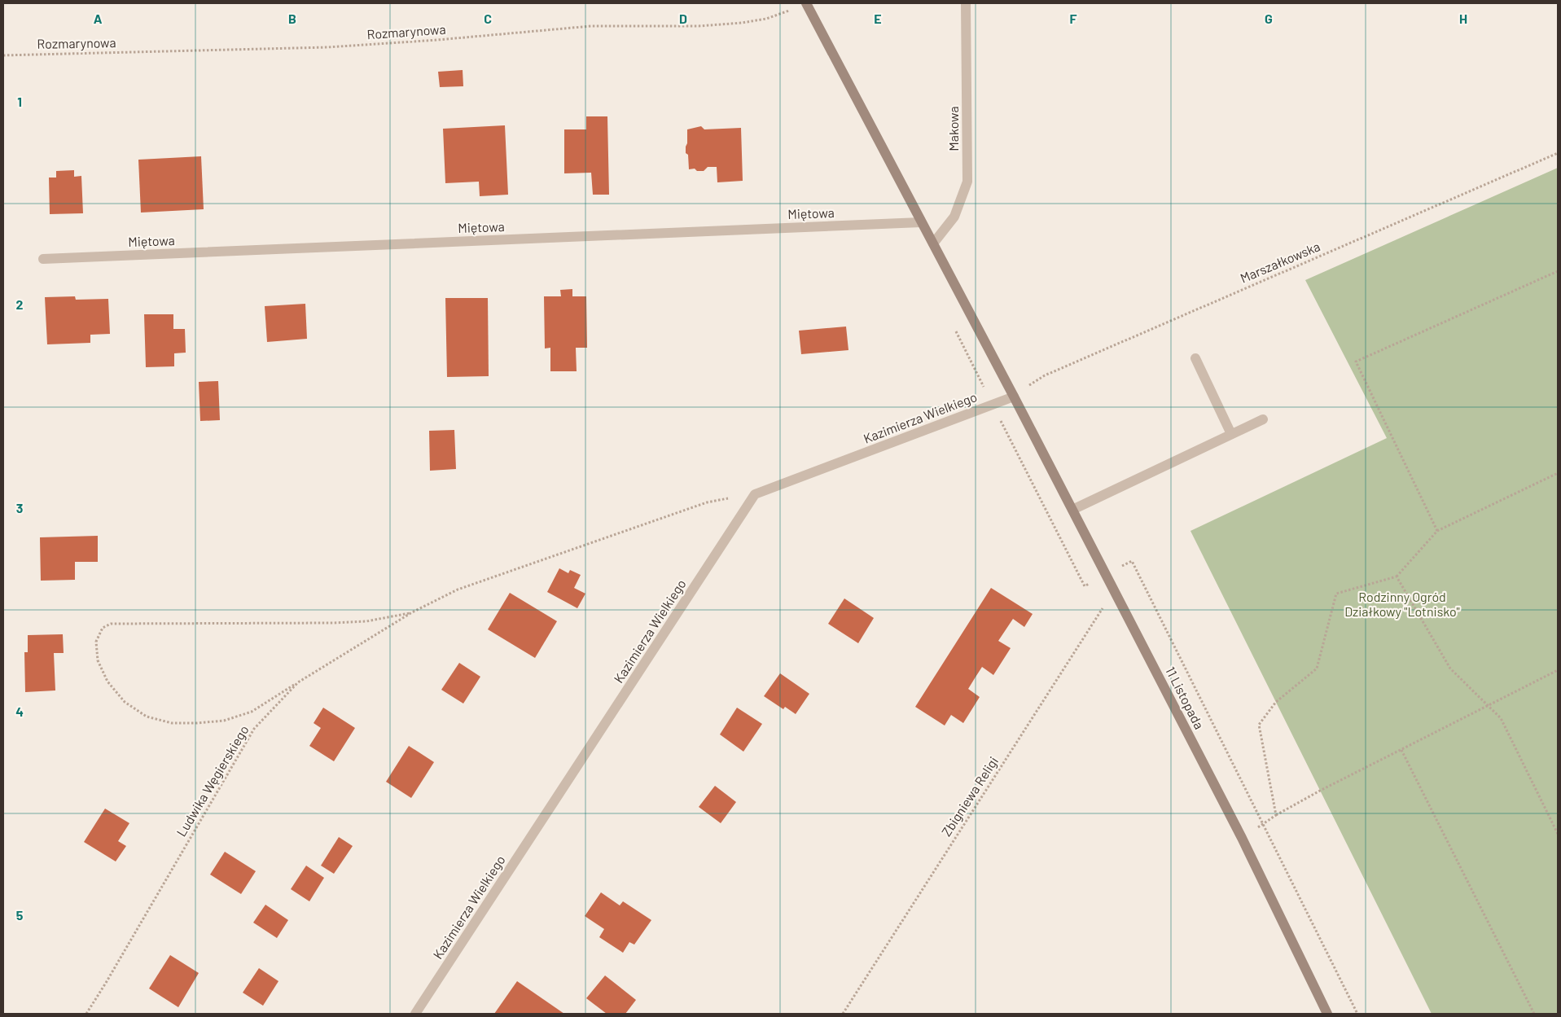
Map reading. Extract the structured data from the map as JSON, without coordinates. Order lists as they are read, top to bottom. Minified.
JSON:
{"streets":{"street":["Makowa","Miętowa","Kazimierza Wielkiego","11 Listopada"],"path":["Rozmarynowa","Marszałkowska","Ludwika Węgierskiego","Zbigniewa Religi"]},"crossings":[["Rozmarynowa","11 Listopada"],["Makowa","11 Listopada"],["Miętowa","11 Listopada"],["Marszałkowska","Kazimierza Wielkiego"],["Marszałkowska","11 Listopada"],["Kazimierza Wielkiego","11 Listopada"],["Kazimierza Wielkiego","Ludwika Węgierskiego"],["11 Listopada","Zbigniewa Religi"]],"parks":["Rodzinny Ogród Działkowy \"Lotnisko\""],"grid":{"columns":["A","B","C","D","E","F","G","H"],"rows":["1","2","3","4","5"]}}
